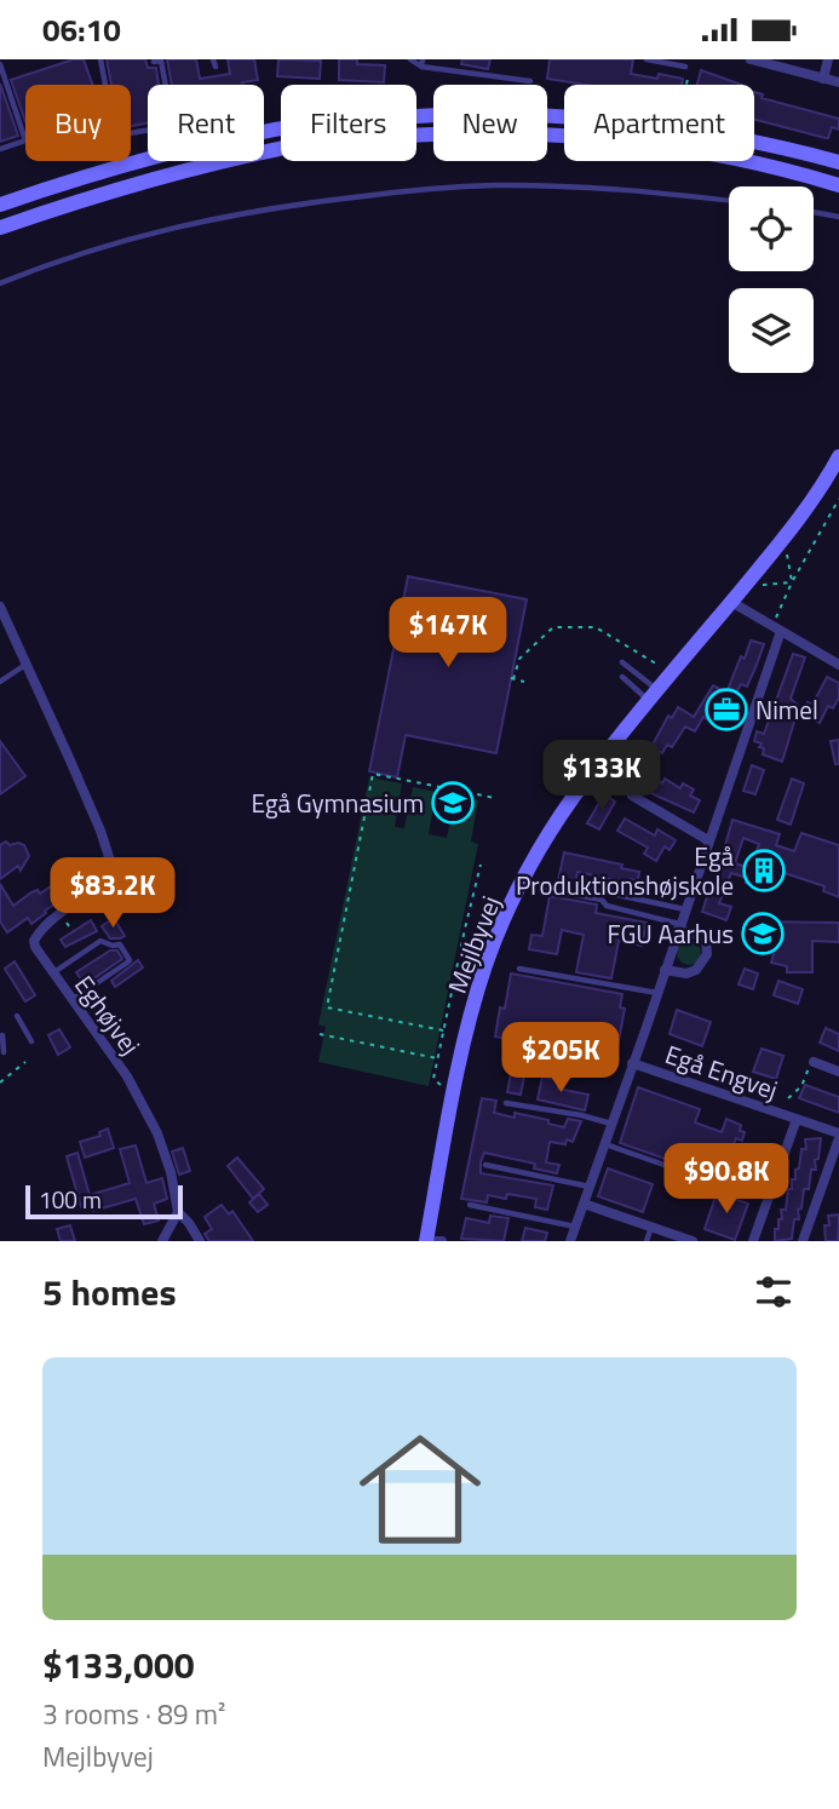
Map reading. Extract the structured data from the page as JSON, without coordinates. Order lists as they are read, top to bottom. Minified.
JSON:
{"streets":{"main road":["Mejlbyvej"],"street":["Eghøjvej","Egå Engvej"]},"places":{"office":["Nimel"],"school or university":["Egå Gymnasium","FGU Aarhus"],"building":["Egå Produktionshøjskole"]},"scale_bar":"100 m","page":{"status":"06:10","chip":["Buy","Rent","Filters","New","Apartment"],"price":["$147K","$133K","$83.2K","$205K","$90.8K"],"scale":"100 m","heading":"5 homes","list":[{"name":"$133,000","note":"3 rooms · 89 m² · Mejlbyvej"}]}}
